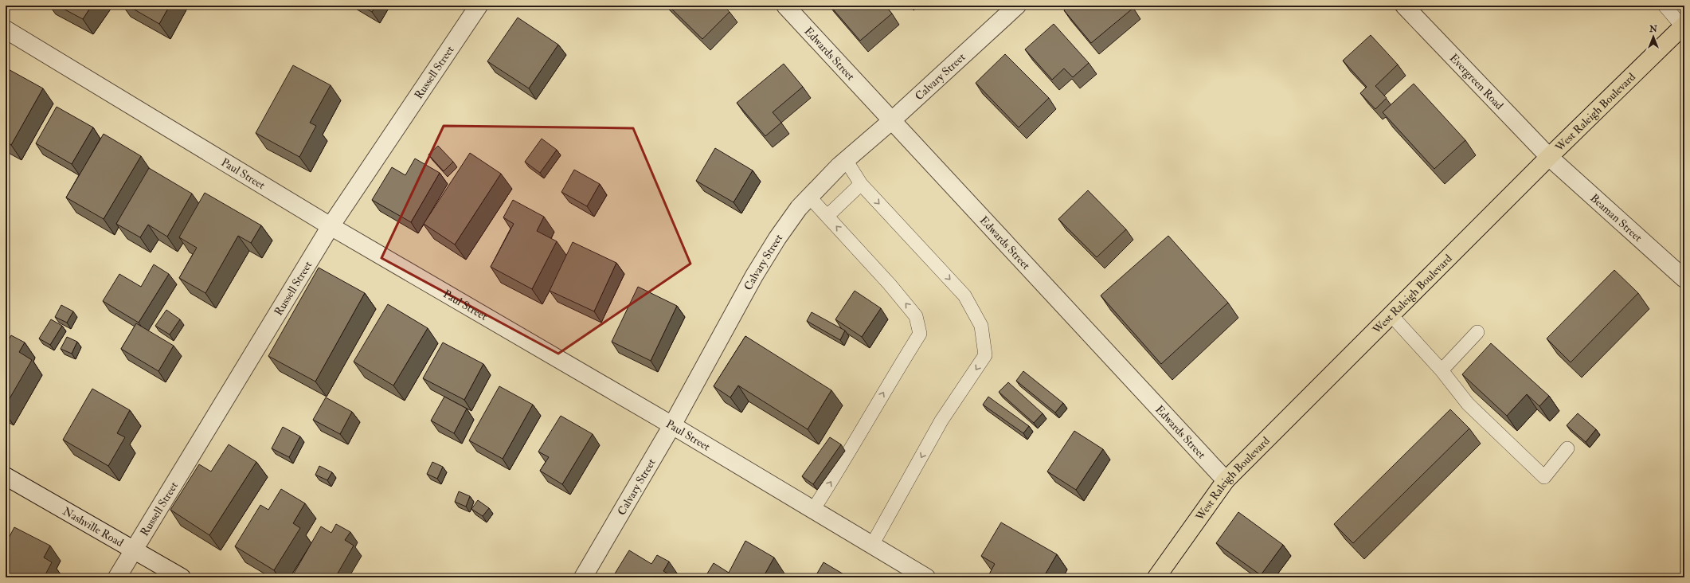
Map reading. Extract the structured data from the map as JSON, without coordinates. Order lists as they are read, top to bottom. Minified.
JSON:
{"streets":{"main road":["West Raleigh Boulevard"],"street":["Edwards Street","Russell Street","Calvary Street","Evergreen Road","Paul Street","Beaman Street","Nashville Road"]},"crossings":[["Edwards Street","Calvary Street"],["Edwards Street","West Raleigh Boulevard"],["Russell Street","Paul Street"],["Russell Street","Nashville Road"],["Calvary Street","Paul Street"],["Evergreen Road","West Raleigh Boulevard"],["Evergreen Road","Beaman Street"],["West Raleigh Boulevard","Beaman Street"]],"north":"top"}
